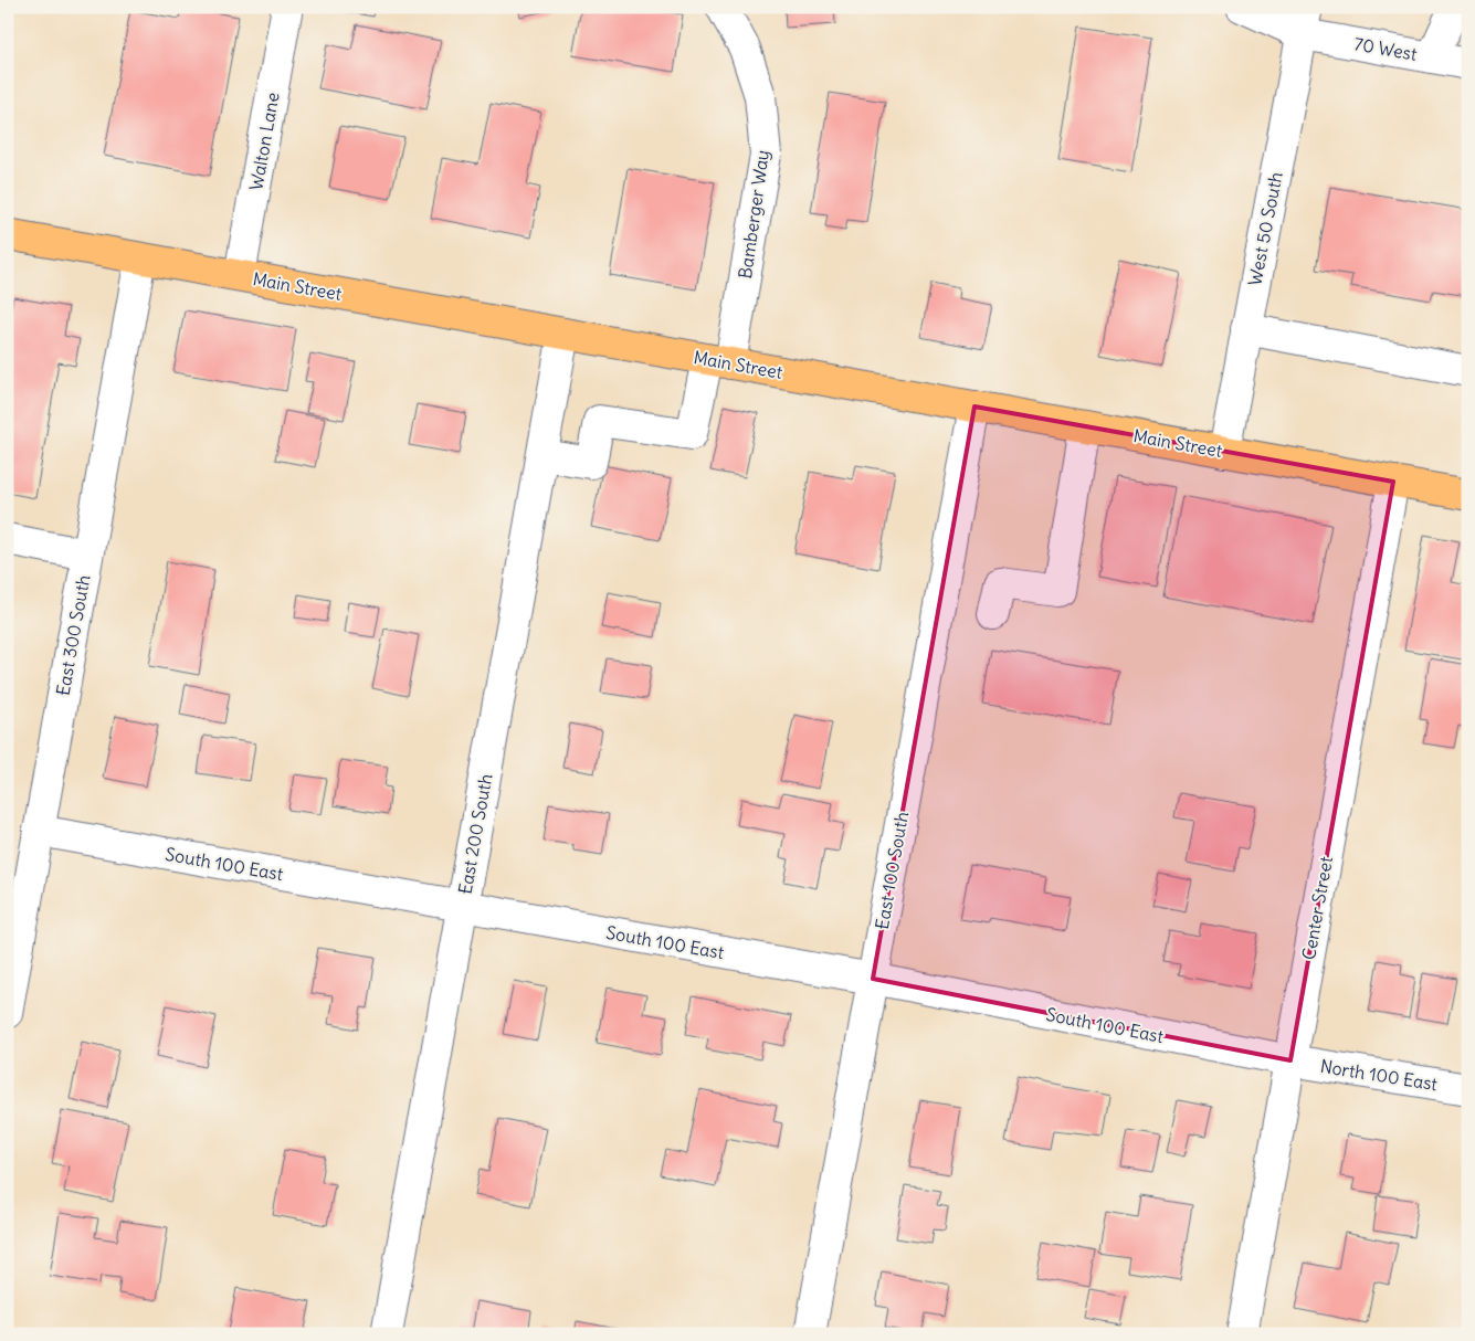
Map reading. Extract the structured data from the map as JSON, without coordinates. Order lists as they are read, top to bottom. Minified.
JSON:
{"streets":{"main road":["Main Street"],"street":["70 West","Walton Lane","Bamberger Way","West 50 South","East 300 South","East 200 South","South 100 East","East 100 South","Center Street","North 100 East"]},"crossings":[["70 West","West 50 South"],["Walton Lane","Main Street"],["Bamberger Way","Main Street"],["Bamberger Way","East 200 South"],["West 50 South","Main Street"],["Main Street","East 300 South"],["Main Street","East 200 South"],["Main Street","East 100 South"],["Main Street","Center Street"],["East 300 South","South 100 East"],["East 200 South","South 100 East"],["South 100 East","East 100 South"],["South 100 East","Center Street"],["South 100 East","North 100 East"],["Center Street","North 100 East"]]}
